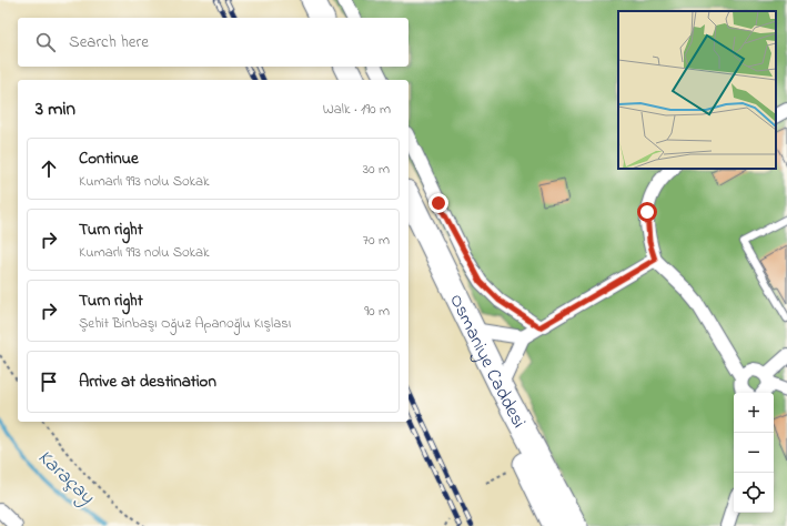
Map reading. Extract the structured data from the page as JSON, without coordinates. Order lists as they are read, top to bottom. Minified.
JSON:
{"streets":{"highway":["Osmaniye Caddesi"]},"water":["Karaçay"],"page":{"search":"Search here","heading":["3 min","Walk · 190 m"],"list":[["Continue","Kumarlı 993 nolu Sokak","30 m"],["Turn right","Kumarlı 993 nolu Sokak","70 m"],["Turn right","Şehit Binbaşı Oğuz Apanoğlu Kışlası","90 m"],"Arrive at destination"],"map_buttons":["+","−"]}}
